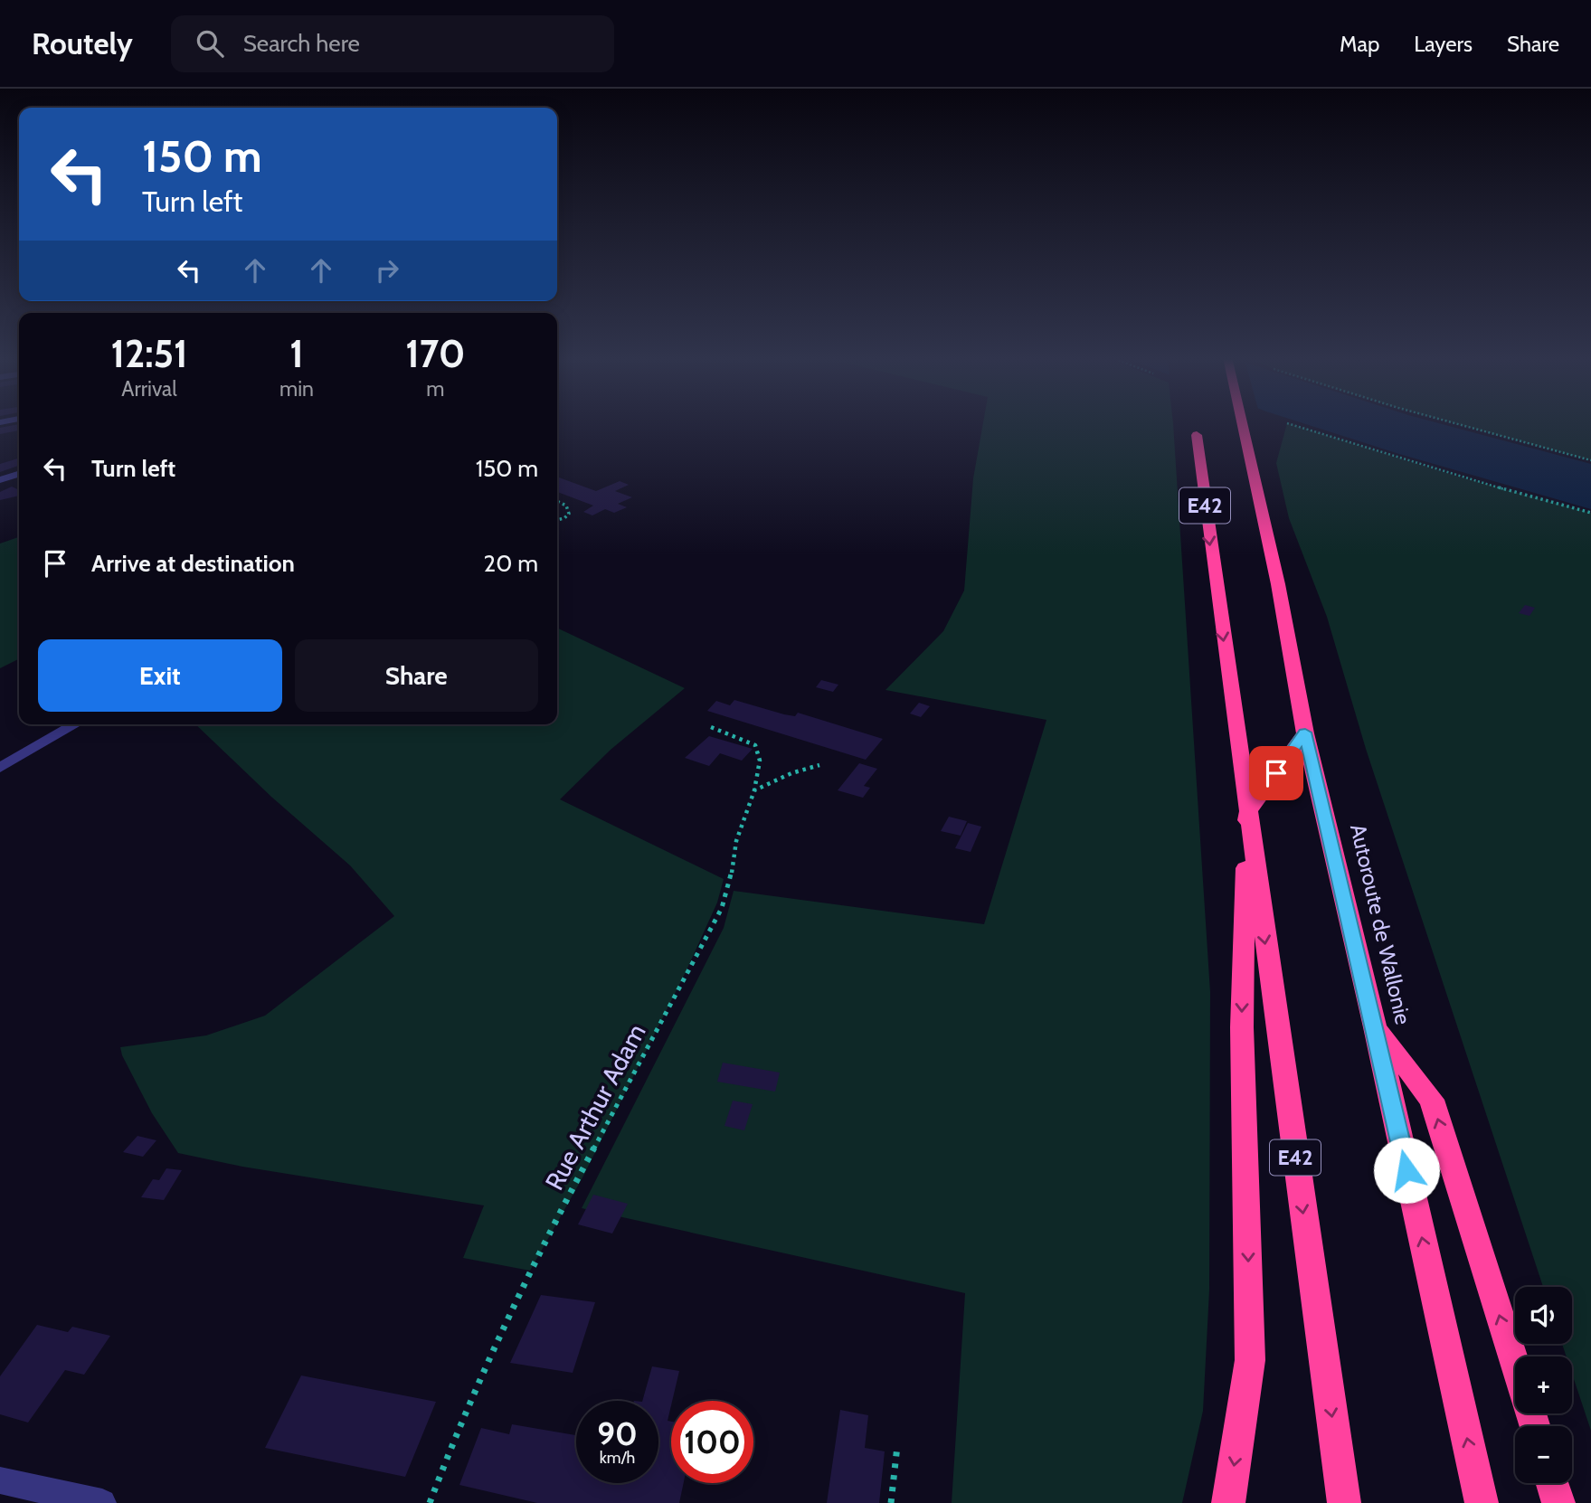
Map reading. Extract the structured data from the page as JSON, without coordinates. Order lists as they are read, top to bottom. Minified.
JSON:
{"streets":{"highway":["E42","Autoroute de Wallonie"],"path":["Rue Arthur Adam"]},"page":{"header":"Routely","search":"Search here","nav":["Map","Layers","Share"],"turn":["150 m","Turn left"],"eta":["12:51","Arrival","1","min","170","m"],"list":[{"name":"Turn left","value":"150 m"},{"name":"Arrive at destination","value":"20 m"}],"buttons":["Exit","Share"],"map_buttons":["+","−"],"speed":"90 km/h","limit":"100"}}
